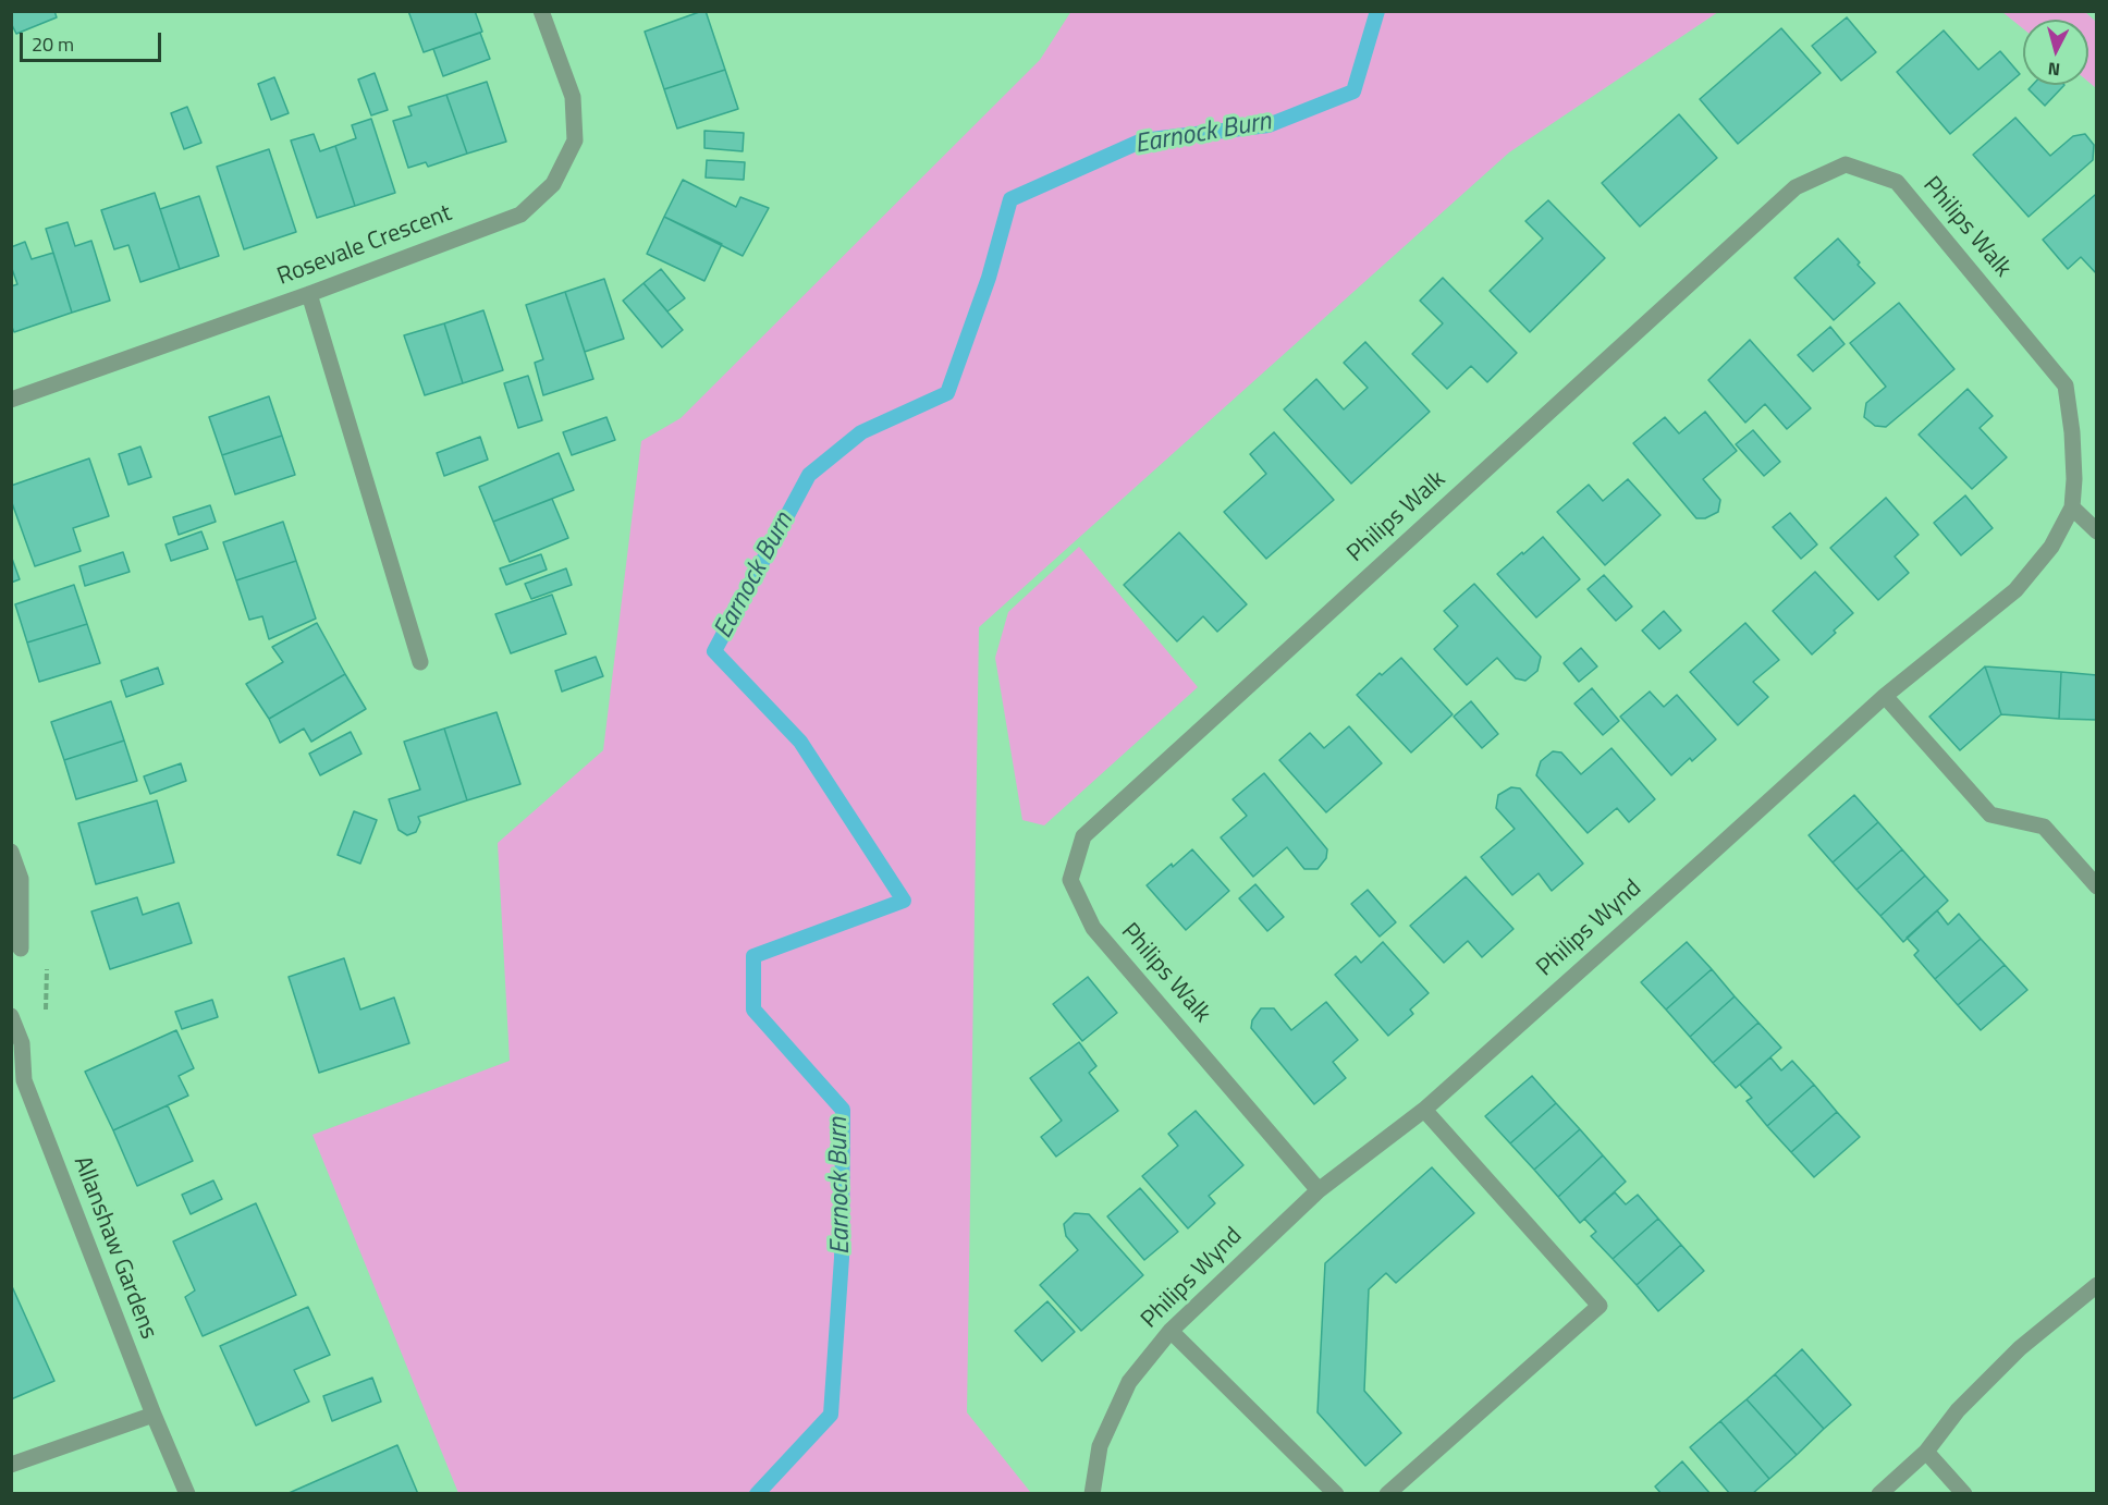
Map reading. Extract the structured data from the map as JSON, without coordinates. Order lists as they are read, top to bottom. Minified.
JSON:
{"streets":{"street":["Philips Walk","Rosevale Crescent","Philips Wynd","Allanshaw Gardens"]},"crossings":[["Philips Walk","Philips Wynd"]],"water":["Earnock Burn"],"scale_bar":"20 m","north":"bottom"}
